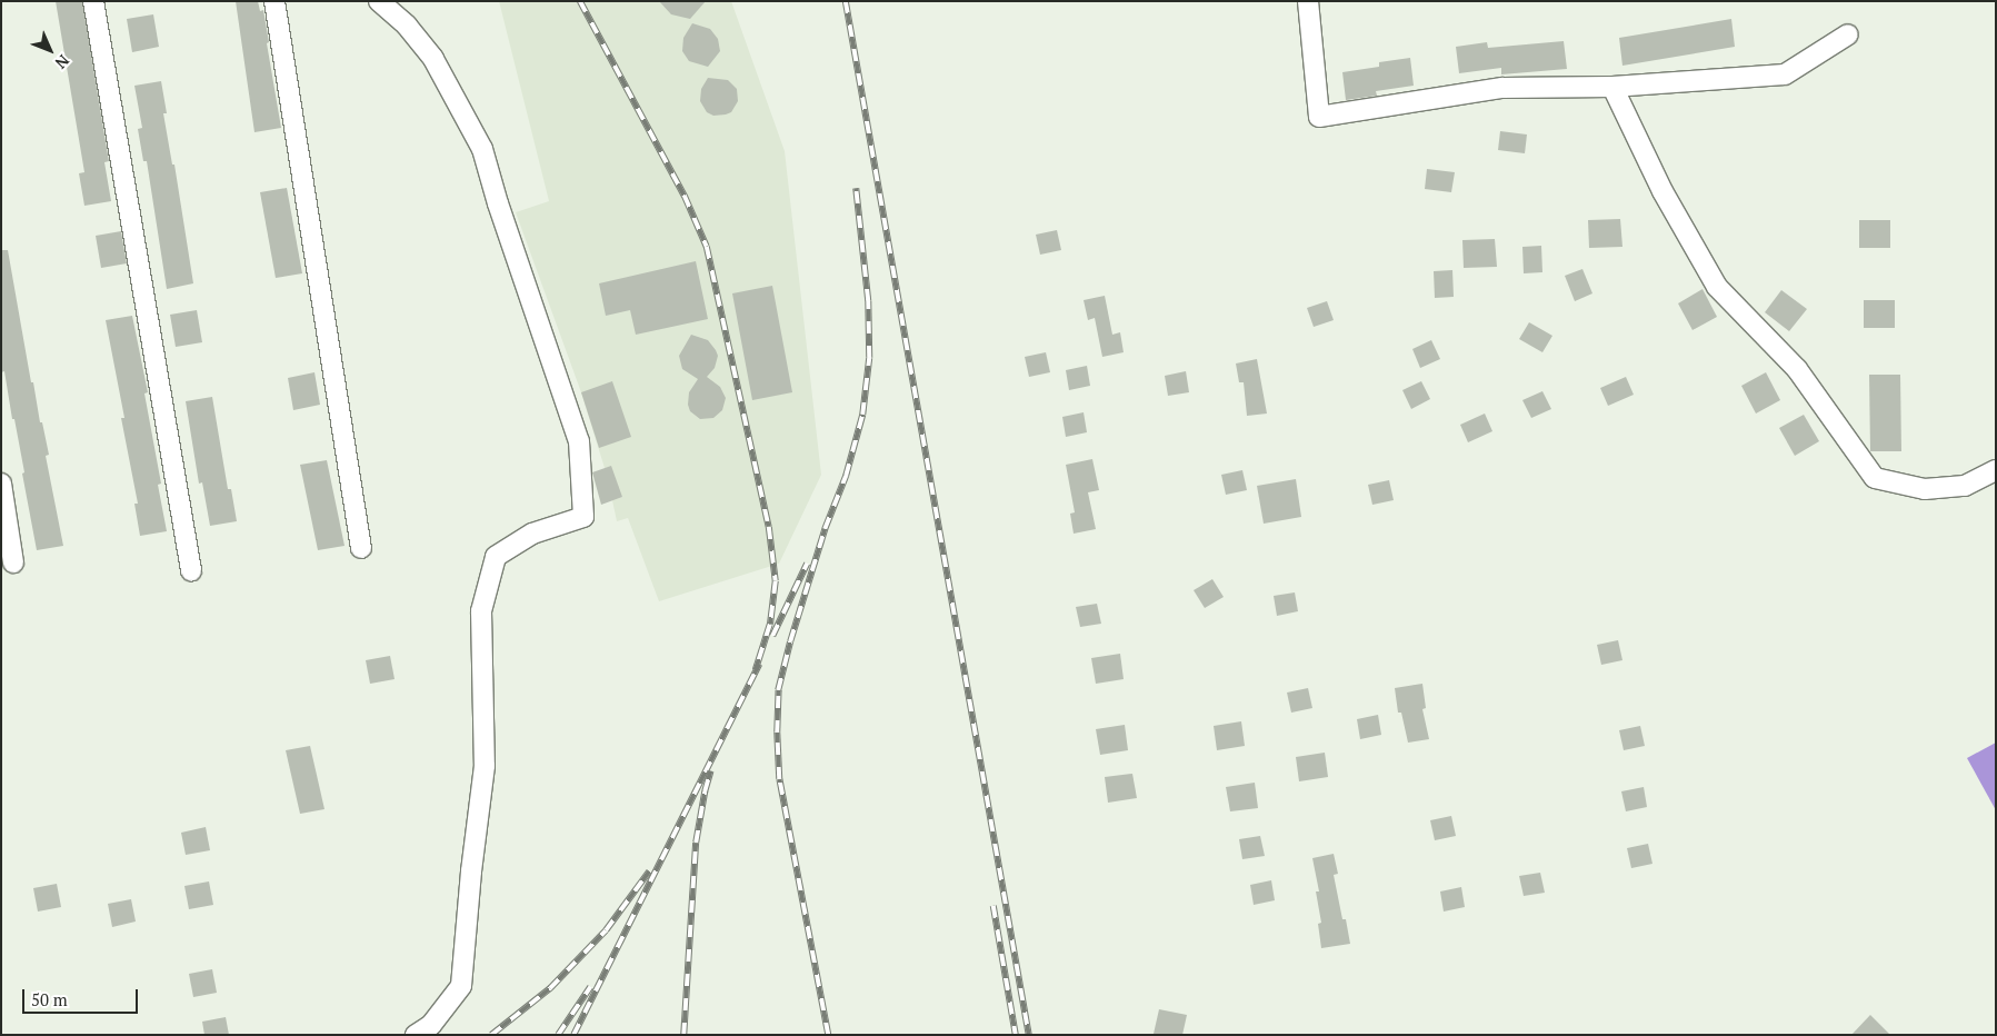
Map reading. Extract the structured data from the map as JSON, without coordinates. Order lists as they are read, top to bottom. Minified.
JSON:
{"scale_bar":"50 m","north":"bottom right"}
